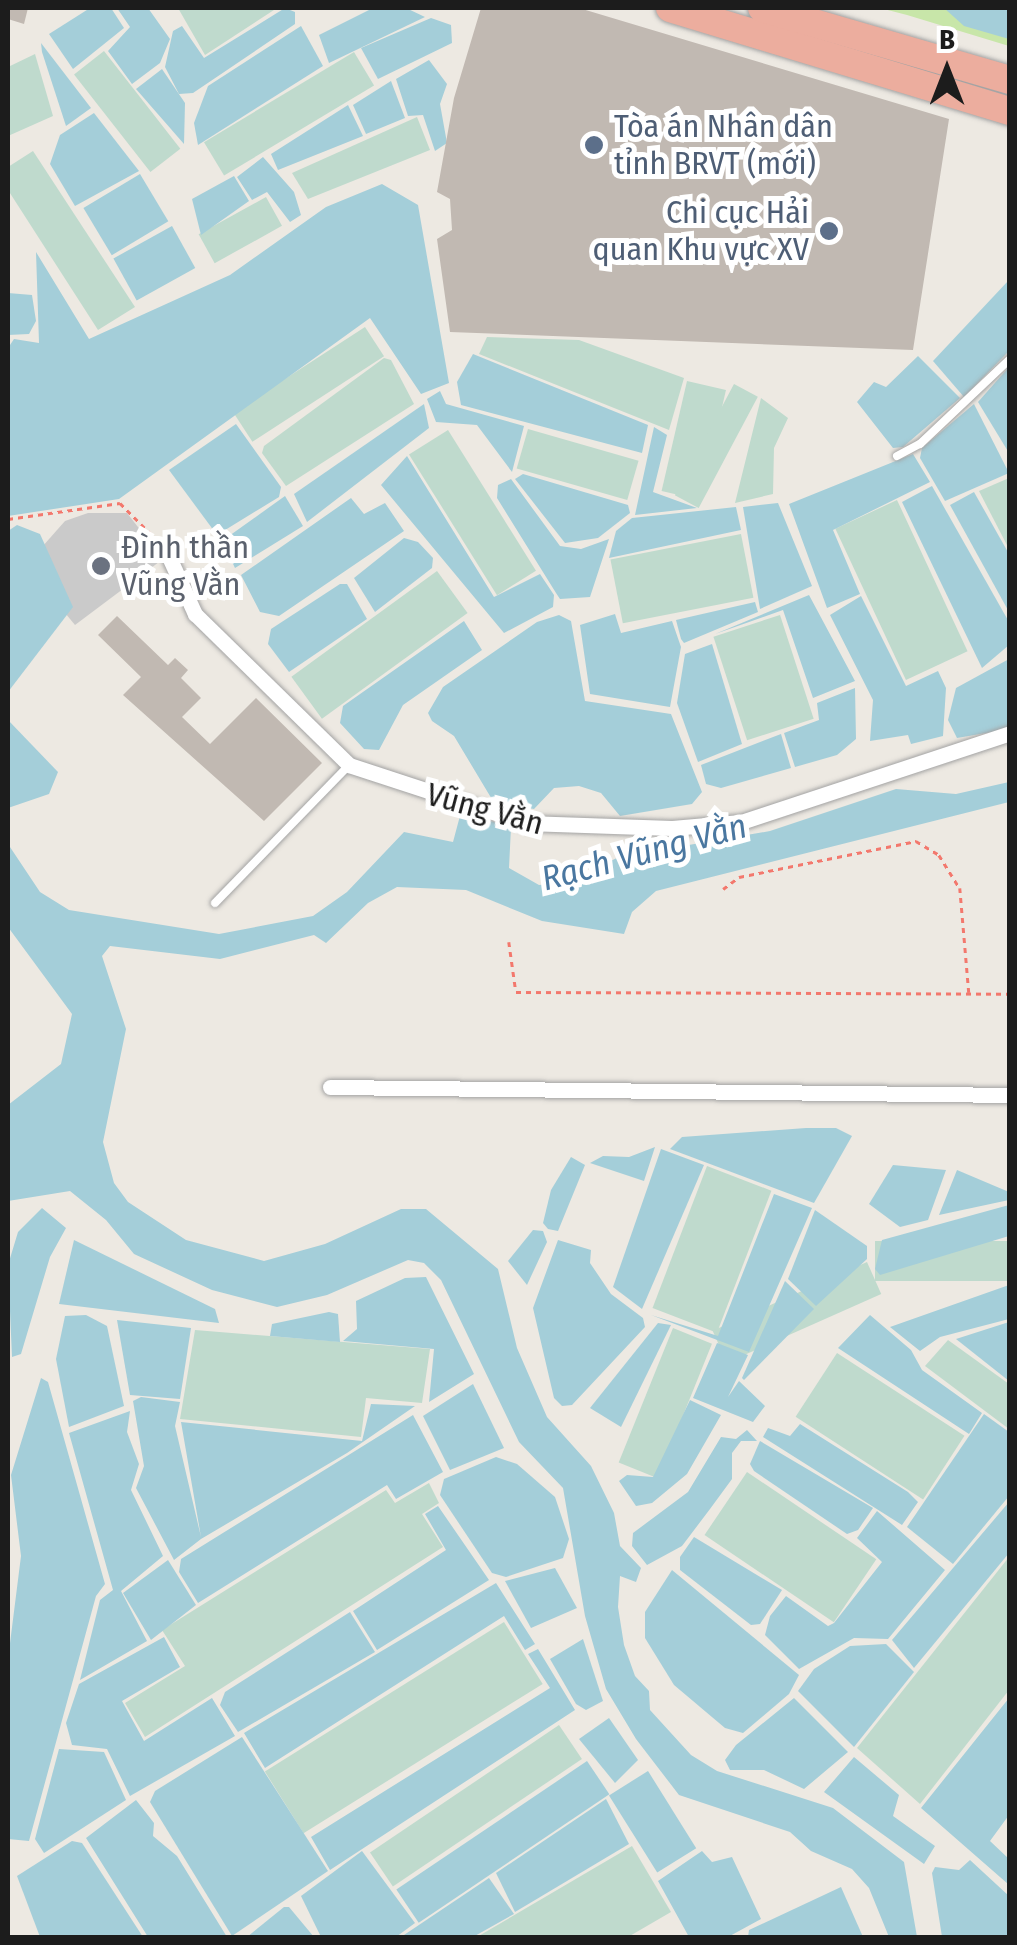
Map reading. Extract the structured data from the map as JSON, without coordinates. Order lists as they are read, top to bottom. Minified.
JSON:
{"streets":{"street":["Vũng Vằn"]},"water":["Rạch Vũng Vằn"],"places":["Tòa án Nhân dân tỉnh BRVT (mới)","Chi cục Hải quan Khu vực XV","Đình thần Vũng Vằn"],"north":"top"}
